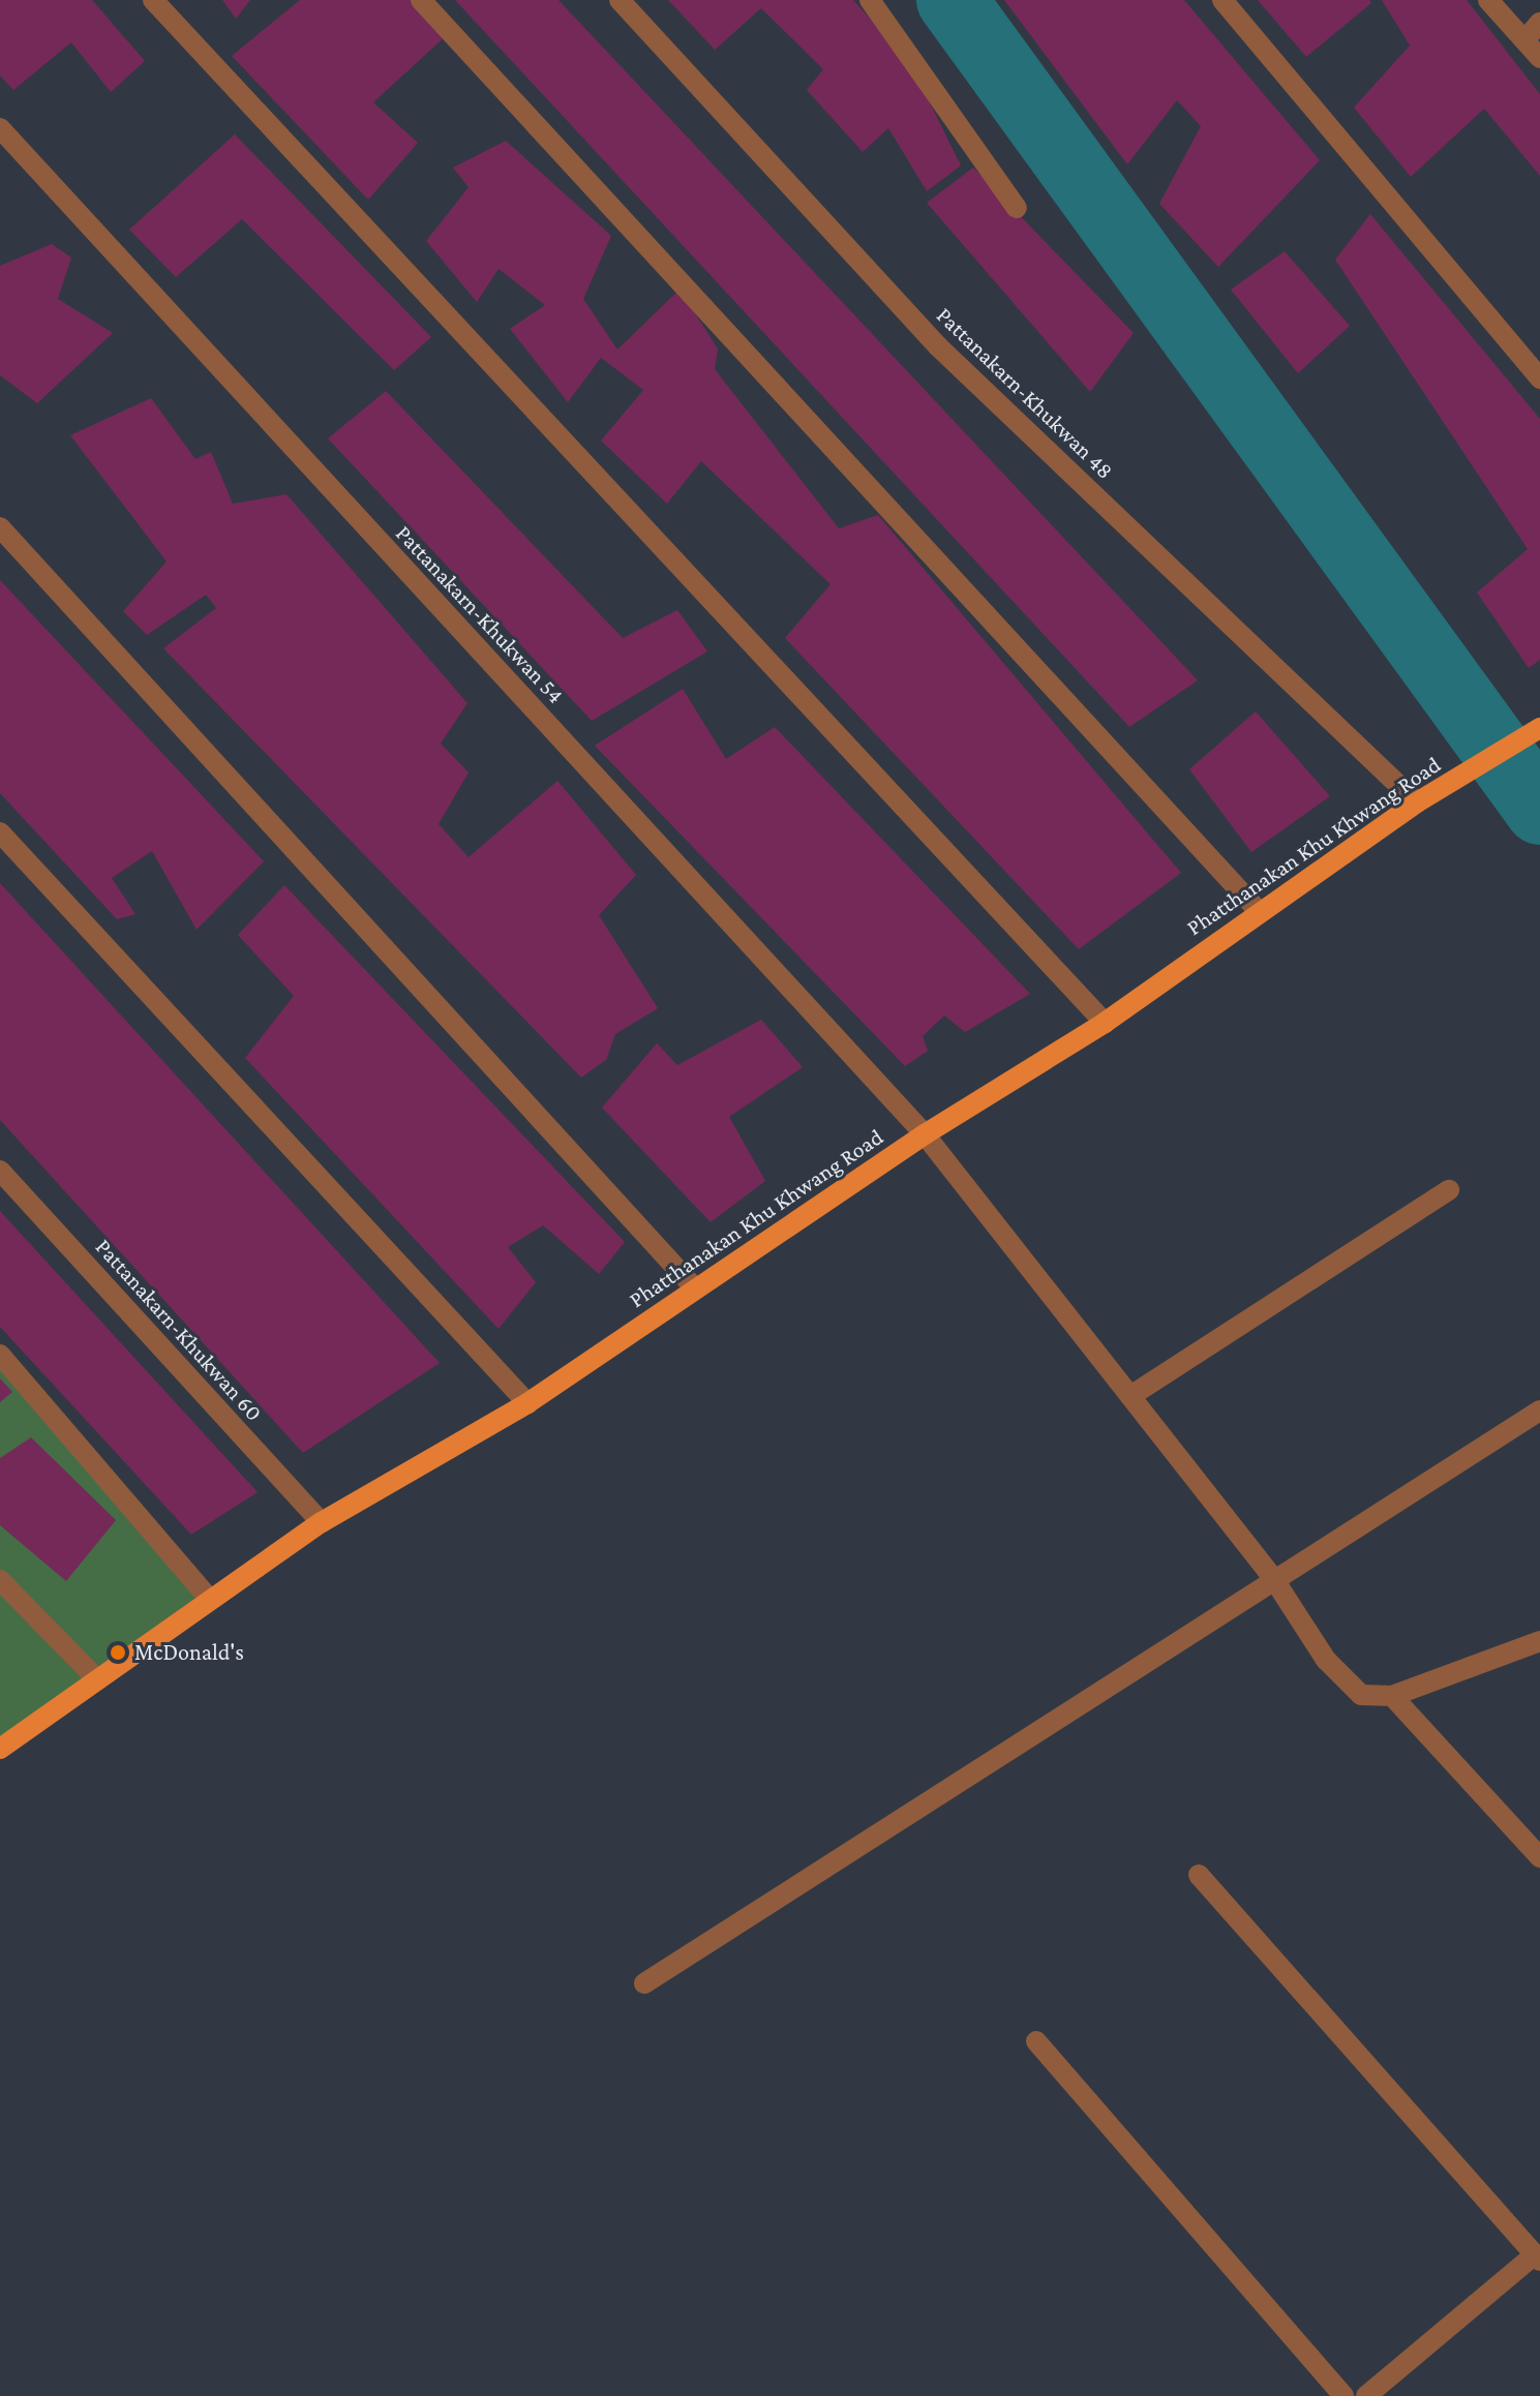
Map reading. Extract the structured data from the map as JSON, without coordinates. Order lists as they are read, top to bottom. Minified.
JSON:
{"streets":{"main road":["Phatthanakan Khu Khwang Road"],"street":["Pattanakarn-Khukwan 48","Pattanakarn-Khukwan 54","Pattanakarn-Khukwan 60"]},"crossings":[["Pattanakarn-Khukwan 48","Phatthanakan Khu Khwang Road"],["Pattanakarn-Khukwan 54","Phatthanakan Khu Khwang Road"],["Phatthanakan Khu Khwang Road","Pattanakarn-Khukwan 60"]],"places":["McDonald's"]}
